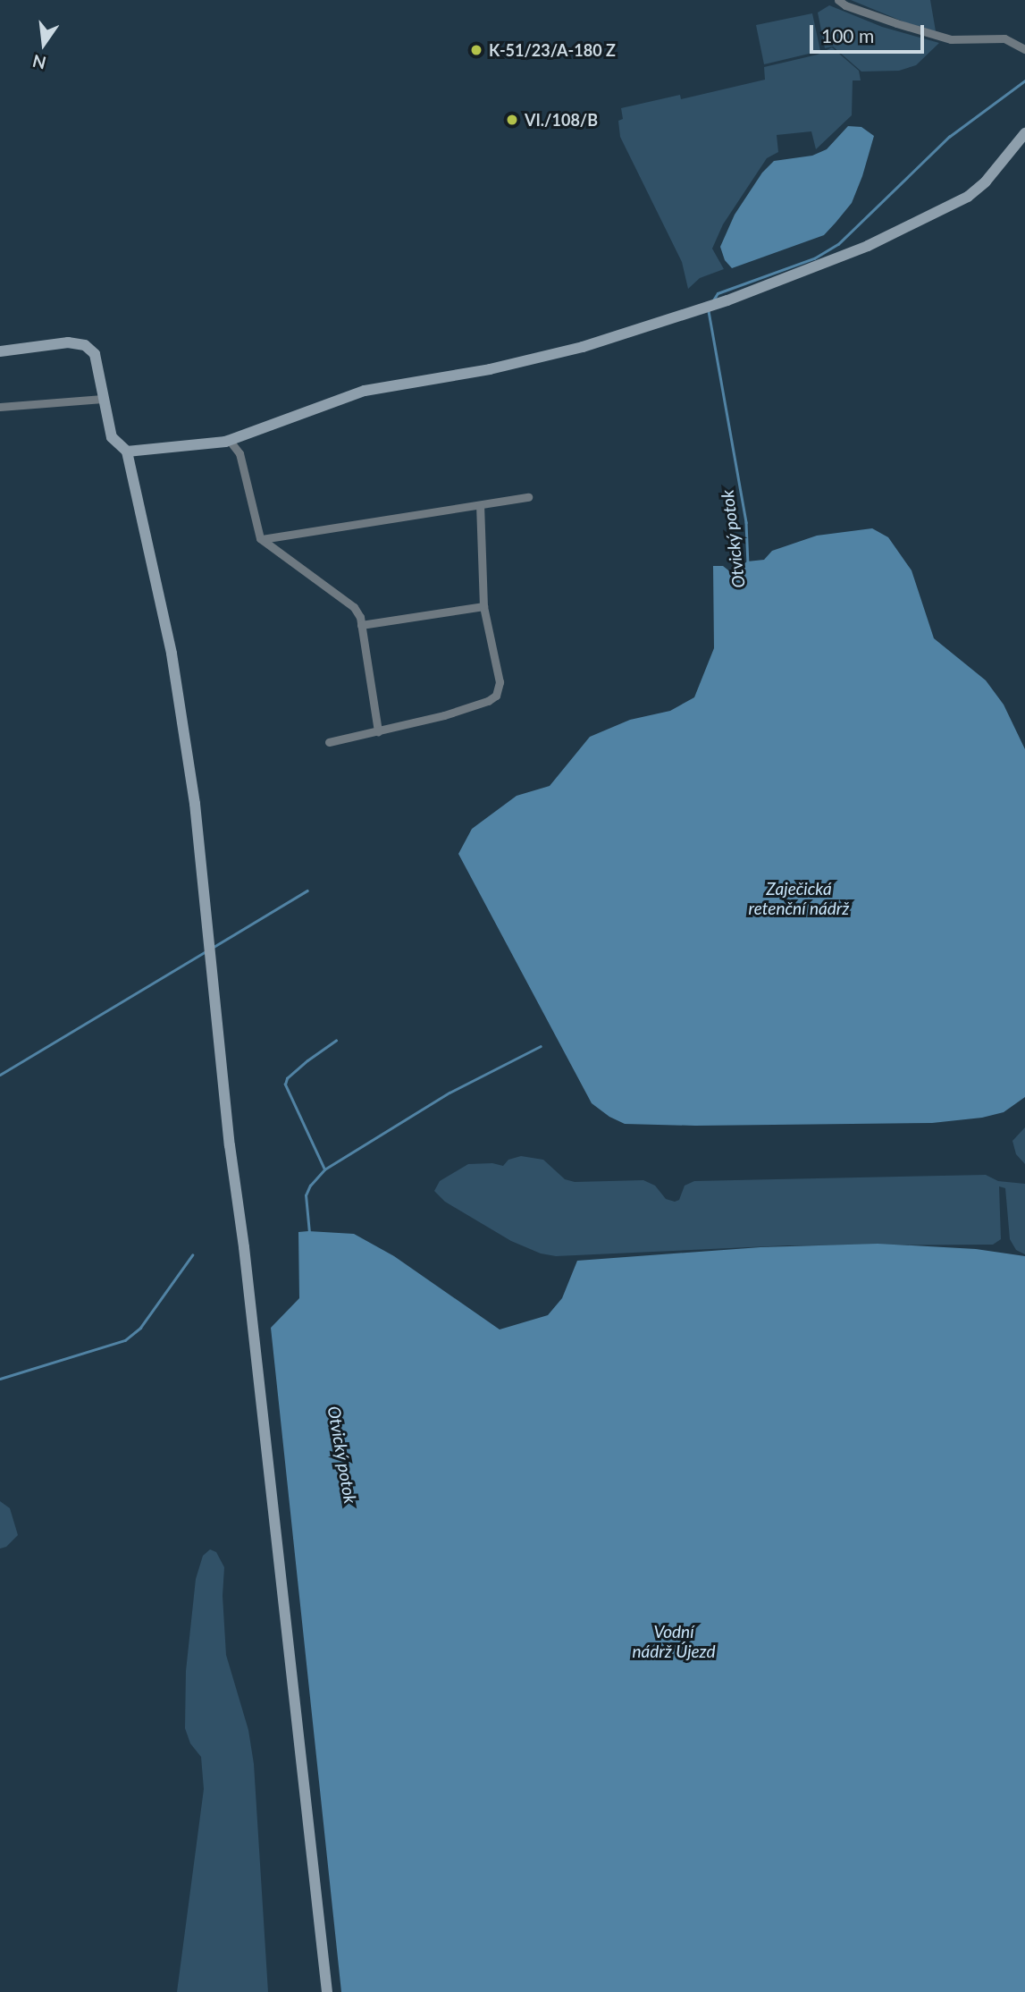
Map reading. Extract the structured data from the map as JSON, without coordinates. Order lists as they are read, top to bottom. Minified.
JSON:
{"water":["Otvický potok","Zaječická retenční nádrž","Vodní nádrž Újezd"],"places":["K-51/23/A-180 Z","VI./108/B"],"scale_bar":"100 m","north":"bottom"}
